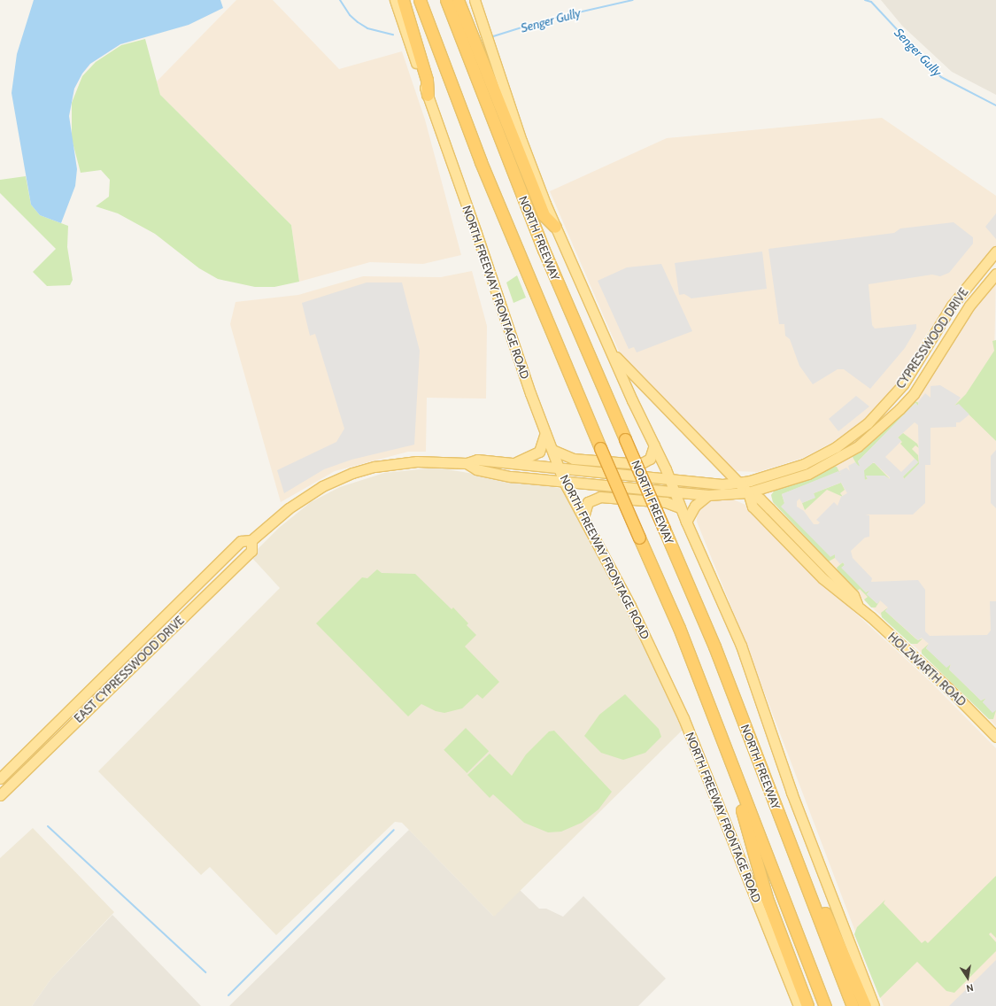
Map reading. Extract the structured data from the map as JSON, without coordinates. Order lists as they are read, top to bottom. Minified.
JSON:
{"streets":{"highway":["NORTH FREEWAY"],"main road":["NORTH FREEWAY FRONTAGE ROAD","CYPRESSWOOD DRIVE","EAST CYPRESSWOOD DRIVE","HOLZWARTH ROAD"]},"crossings":[["NORTH FREEWAY FRONTAGE ROAD","EAST CYPRESSWOOD DRIVE"],["CYPRESSWOOD DRIVE","EAST CYPRESSWOOD DRIVE"],["CYPRESSWOOD DRIVE","HOLZWARTH ROAD"]],"water":["Senger Gully"],"north":"bottom"}
